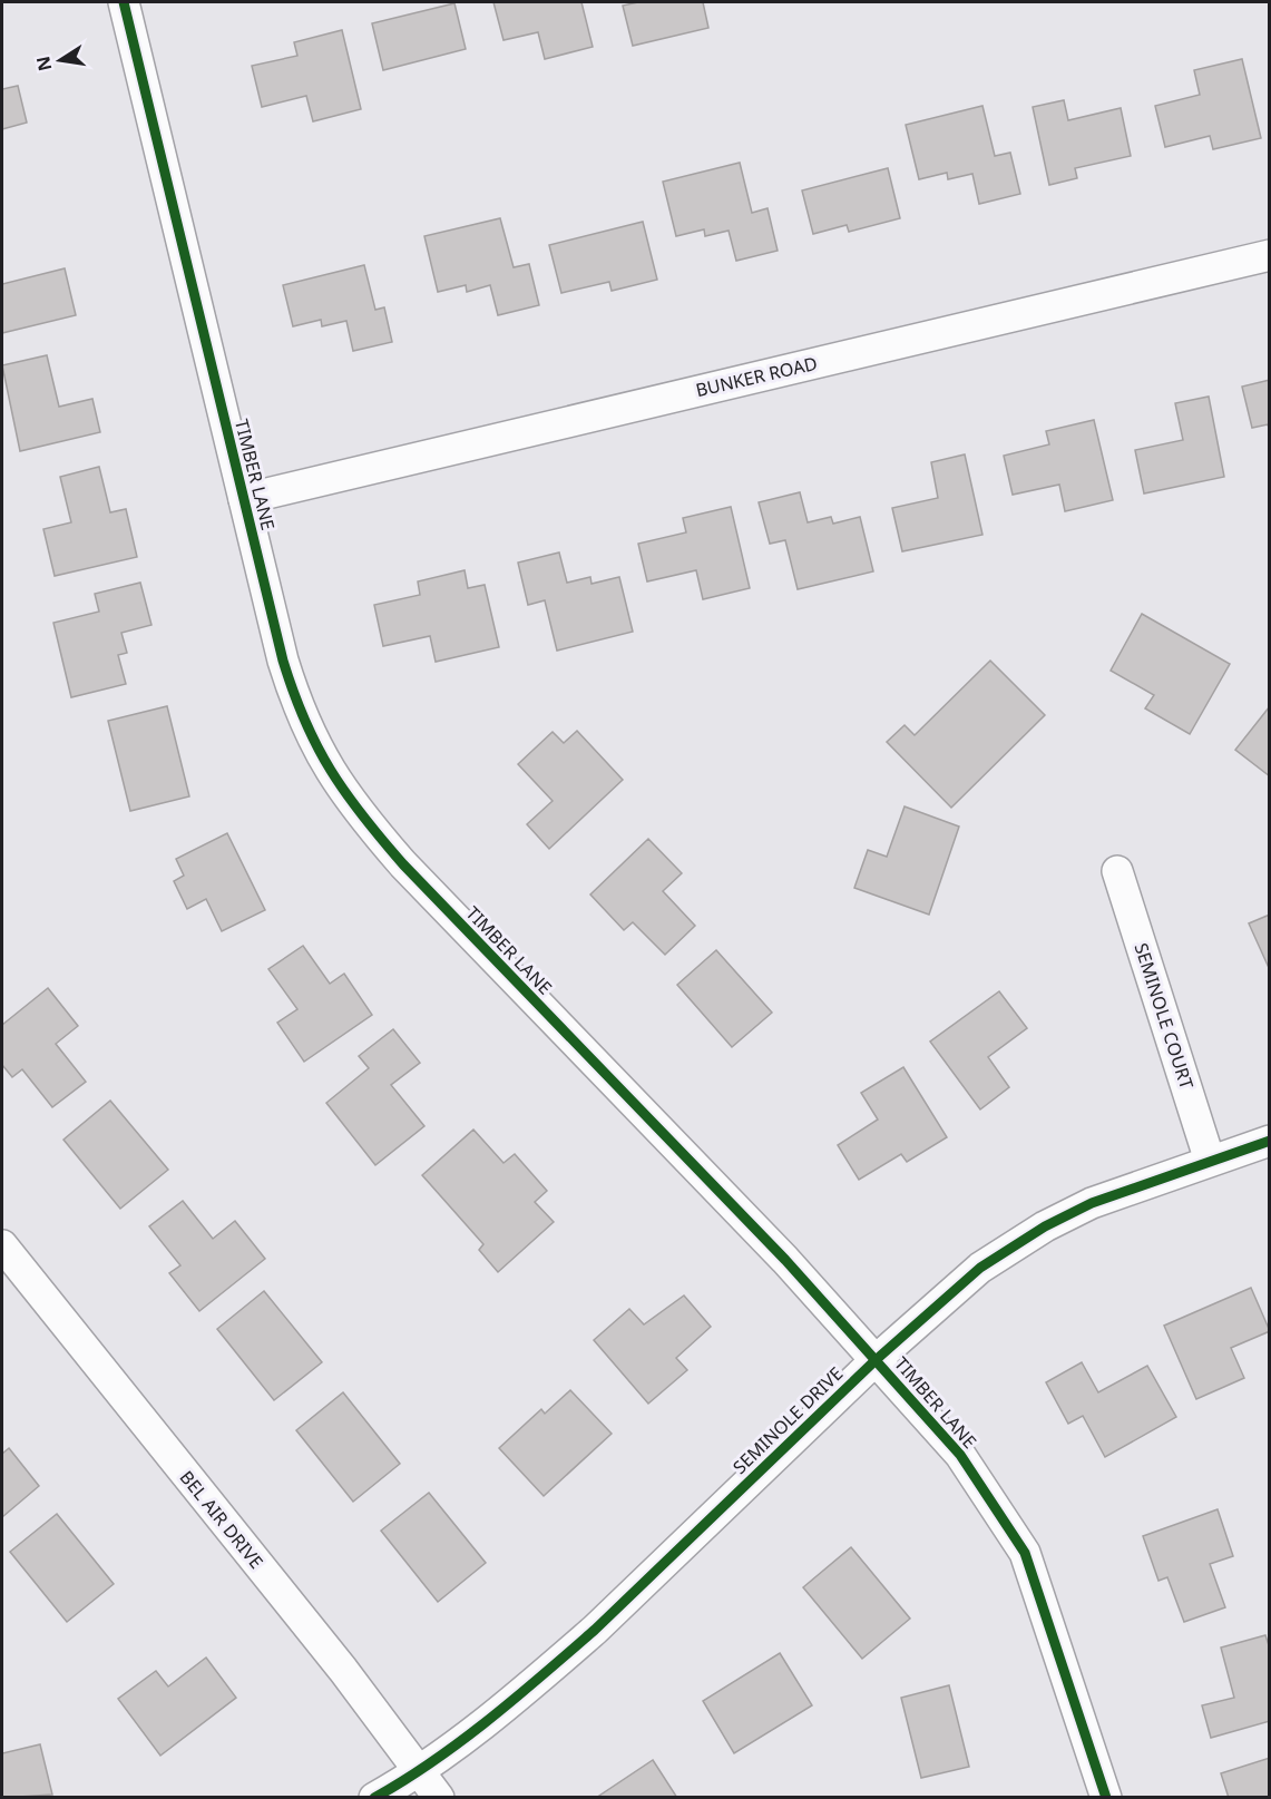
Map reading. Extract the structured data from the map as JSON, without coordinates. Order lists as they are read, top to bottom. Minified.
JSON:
{"streets":{"street":["BUNKER ROAD","TIMBER LANE","SEMINOLE COURT","SEMINOLE DRIVE","BEL AIR DRIVE"]},"crossings":[["BUNKER ROAD","TIMBER LANE"],["TIMBER LANE","SEMINOLE DRIVE"],["SEMINOLE COURT","SEMINOLE DRIVE"],["SEMINOLE DRIVE","BEL AIR DRIVE"]],"north":"left"}
